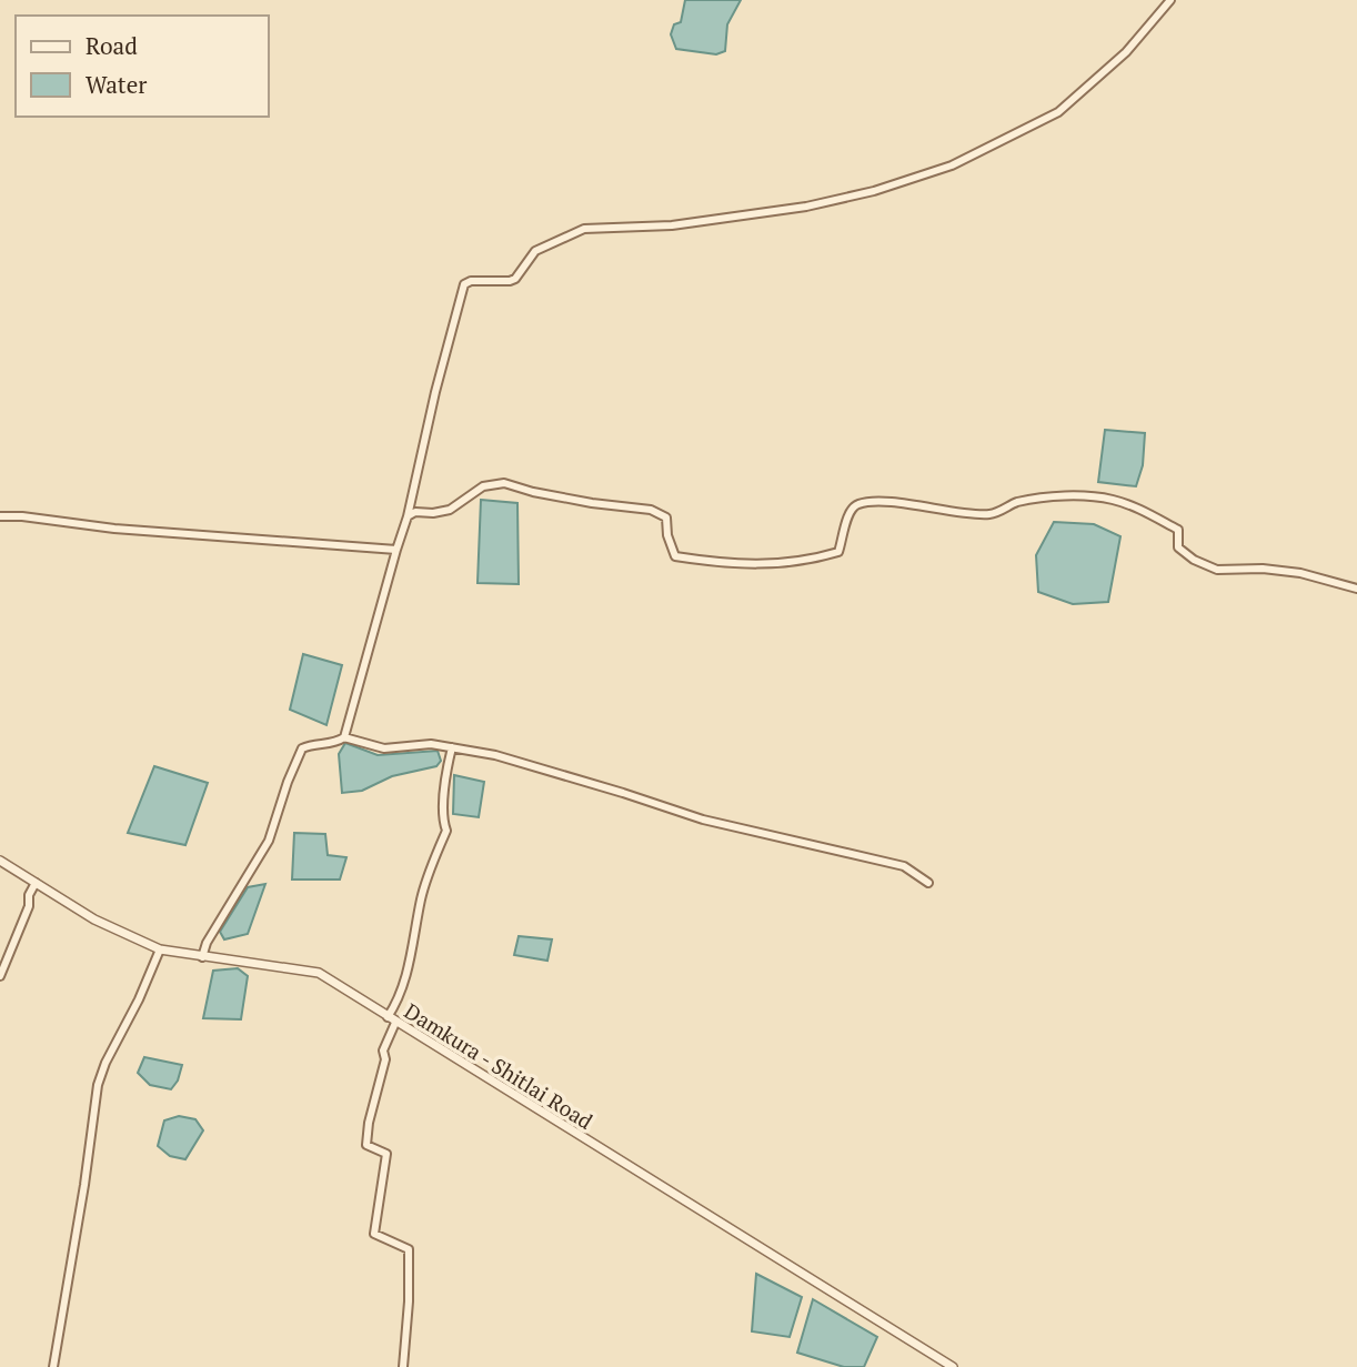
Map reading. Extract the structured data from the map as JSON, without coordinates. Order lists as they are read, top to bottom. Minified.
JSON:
{"streets":{"street":["Damkura - Shitlai Road"]},"legend":["Road","Water"]}
